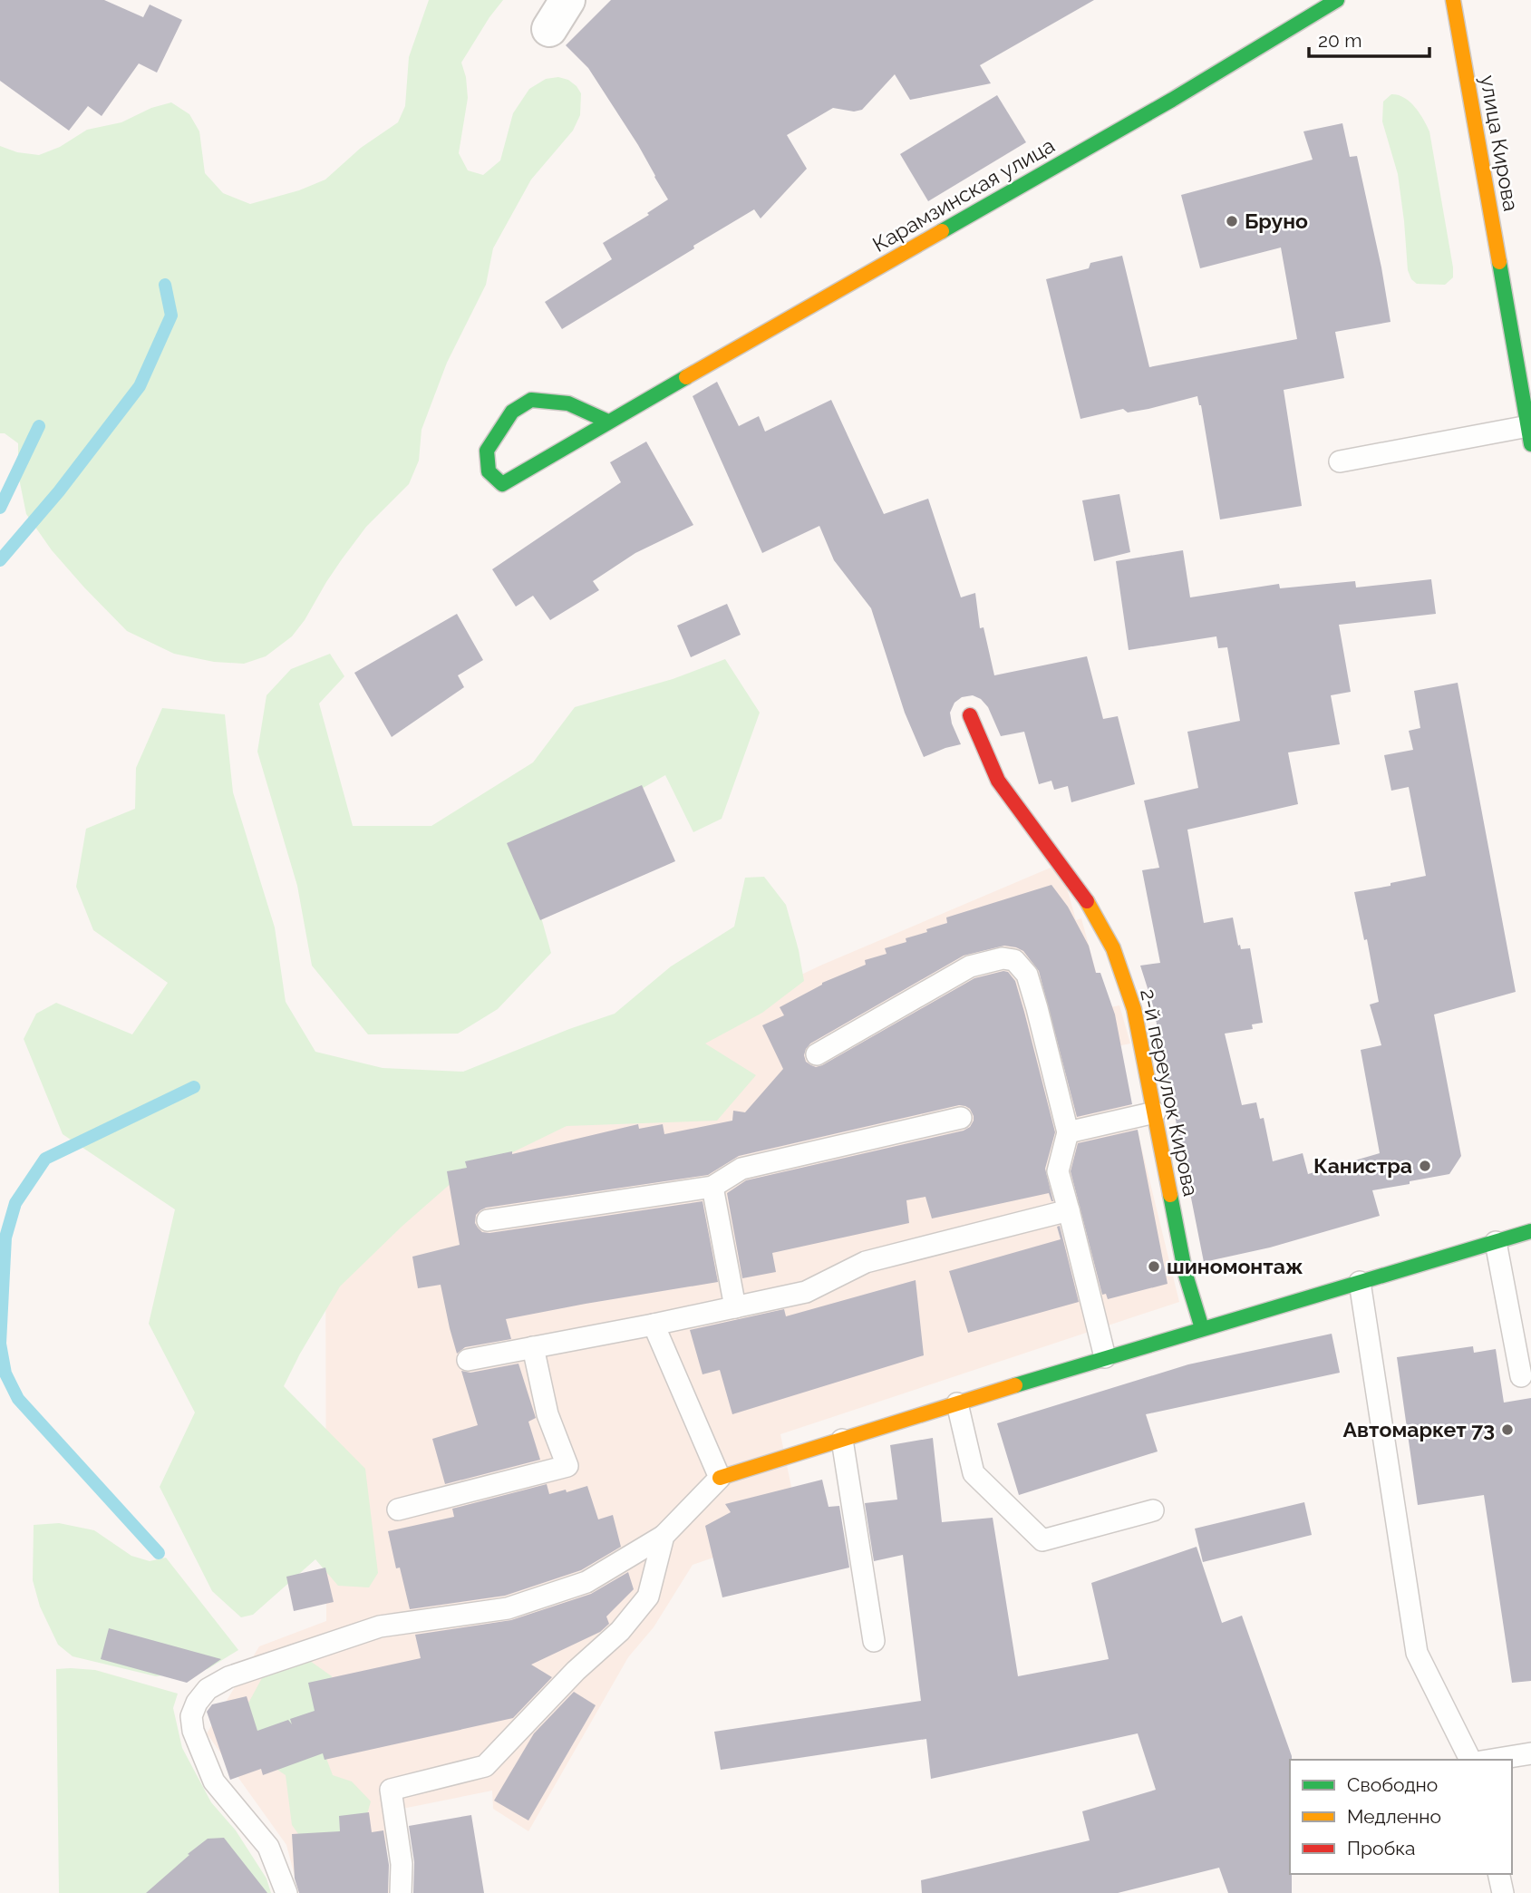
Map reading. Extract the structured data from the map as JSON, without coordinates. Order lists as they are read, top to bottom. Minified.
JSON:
{"streets":{"street":["улица Кирова","Карамзинская улица","2-й переулок Кирова"]},"places":["Бруно","Канистра","шиномонтаж","Автомаркет 73"],"legend":["Свободно","Медленно","Пробка"],"scale_bar":"20 m"}
